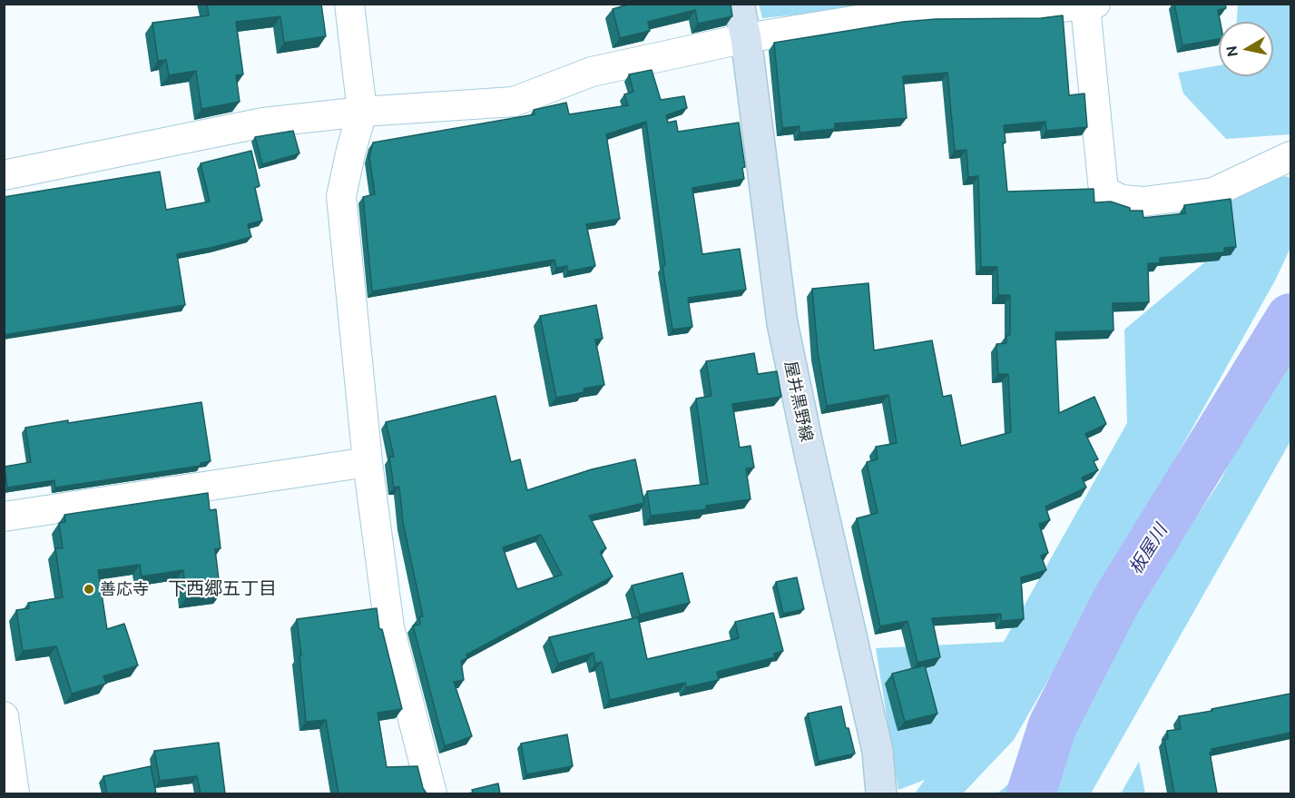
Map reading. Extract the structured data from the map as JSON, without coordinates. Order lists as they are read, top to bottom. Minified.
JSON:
{"streets":{"main road":["屋井黒野線"]},"districts":["下西郷五丁目"],"water":["板屋川"],"places":["善応寺"],"north":"left"}
